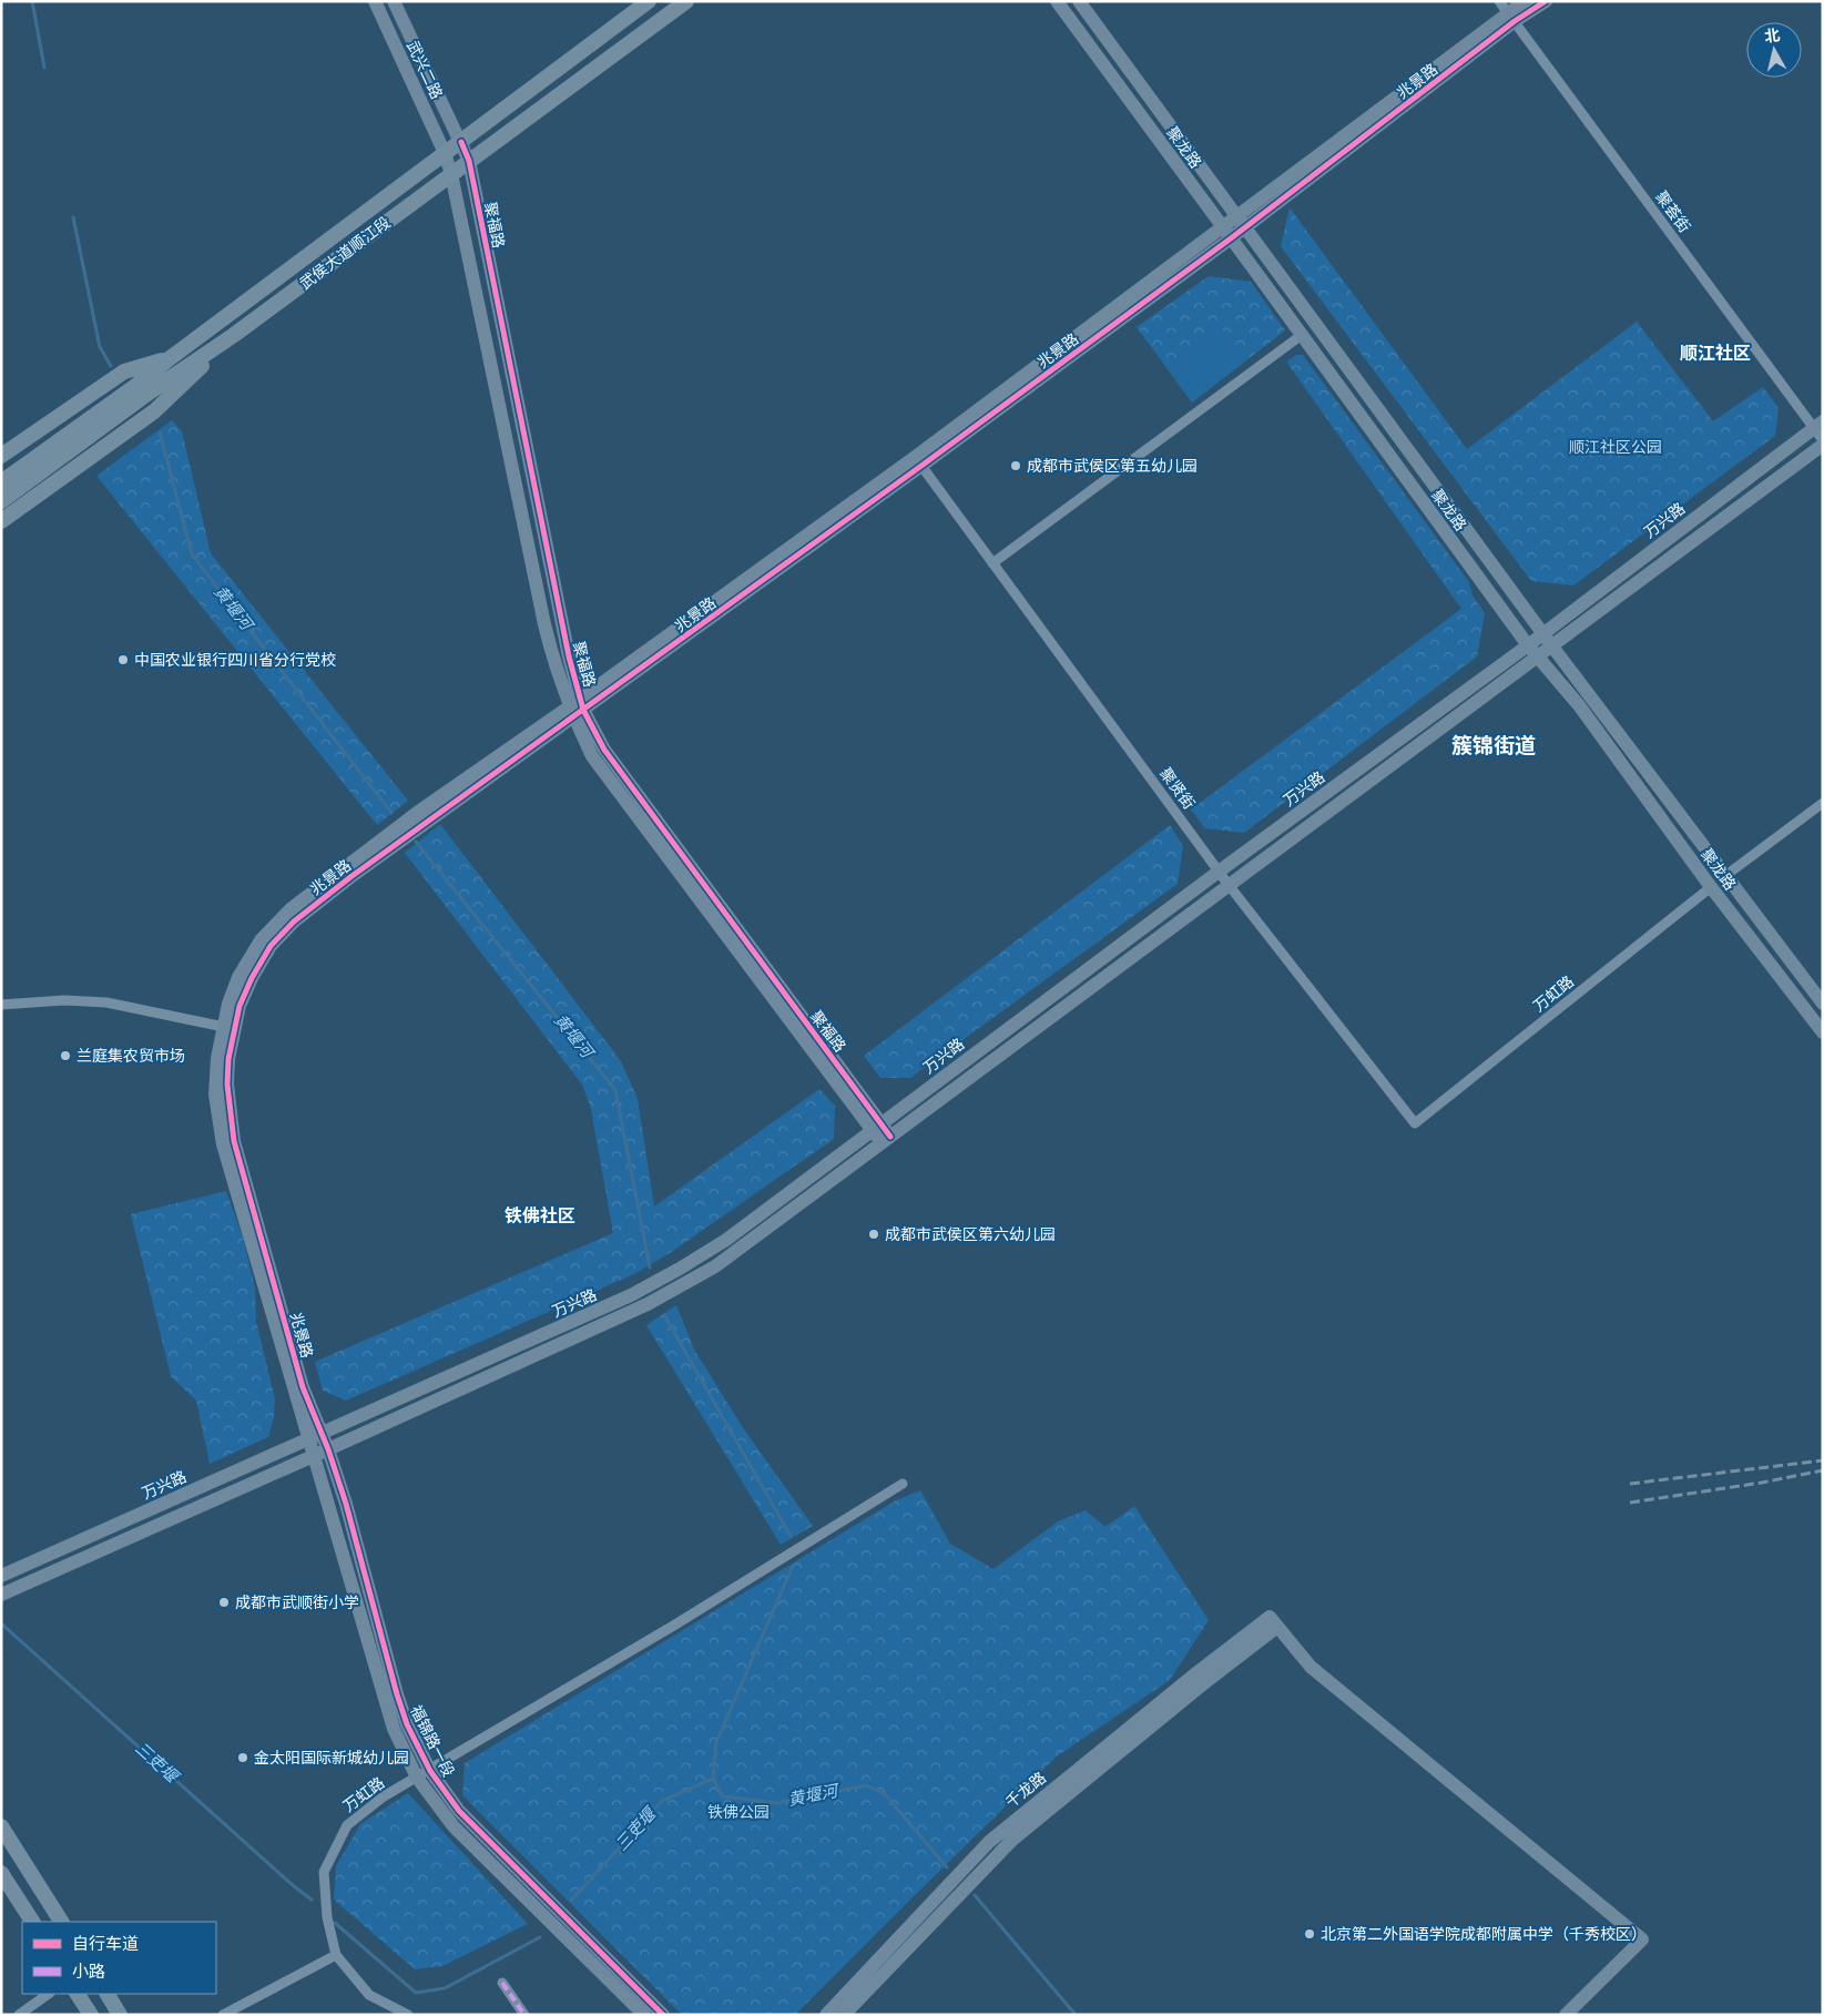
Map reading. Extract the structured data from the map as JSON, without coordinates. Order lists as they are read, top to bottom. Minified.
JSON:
{"streets":{"main road":["武侯大道顺江段"],"street":["武兴二路","兆景路","聚龙路","聚荟街","聚福路","万兴路","聚贤街","万虹路","福锦路一段","千龙路"]},"crossings":[["武兴二路","兆景路"],["武兴二路","聚福路"],["武兴二路","武侯大道顺江段"],["兆景路","聚龙路"],["兆景路","聚荟街"],["兆景路","聚福路"],["兆景路","万兴路"],["兆景路","聚贤街"],["兆景路","福锦路一段"],["聚龙路","万兴路"],["聚龙路","万虹路"],["聚荟街","万兴路"],["聚福路","武侯大道顺江段"],["聚福路","万兴路"],["万兴路","聚贤街"],["万兴路","福锦路一段"],["聚贤街","万虹路"],["万虹路","福锦路一段"]],"districts":["顺江社区","簇锦街道","铁佛社区"],"water":["黄堰河","三吏堰"],"parks":["顺江社区公园","铁佛公园"],"places":["成都市武侯区第五幼儿园","中国农业银行四川省分行党校","兰庭集农贸市场","成都市武侯区第六幼儿园","成都市武顺街小学","金太阳国际新城幼儿园","北京第二外国语学院成都附属中学（千秀校区）"],"legend":["自行车道","小路"],"north":"top"}
